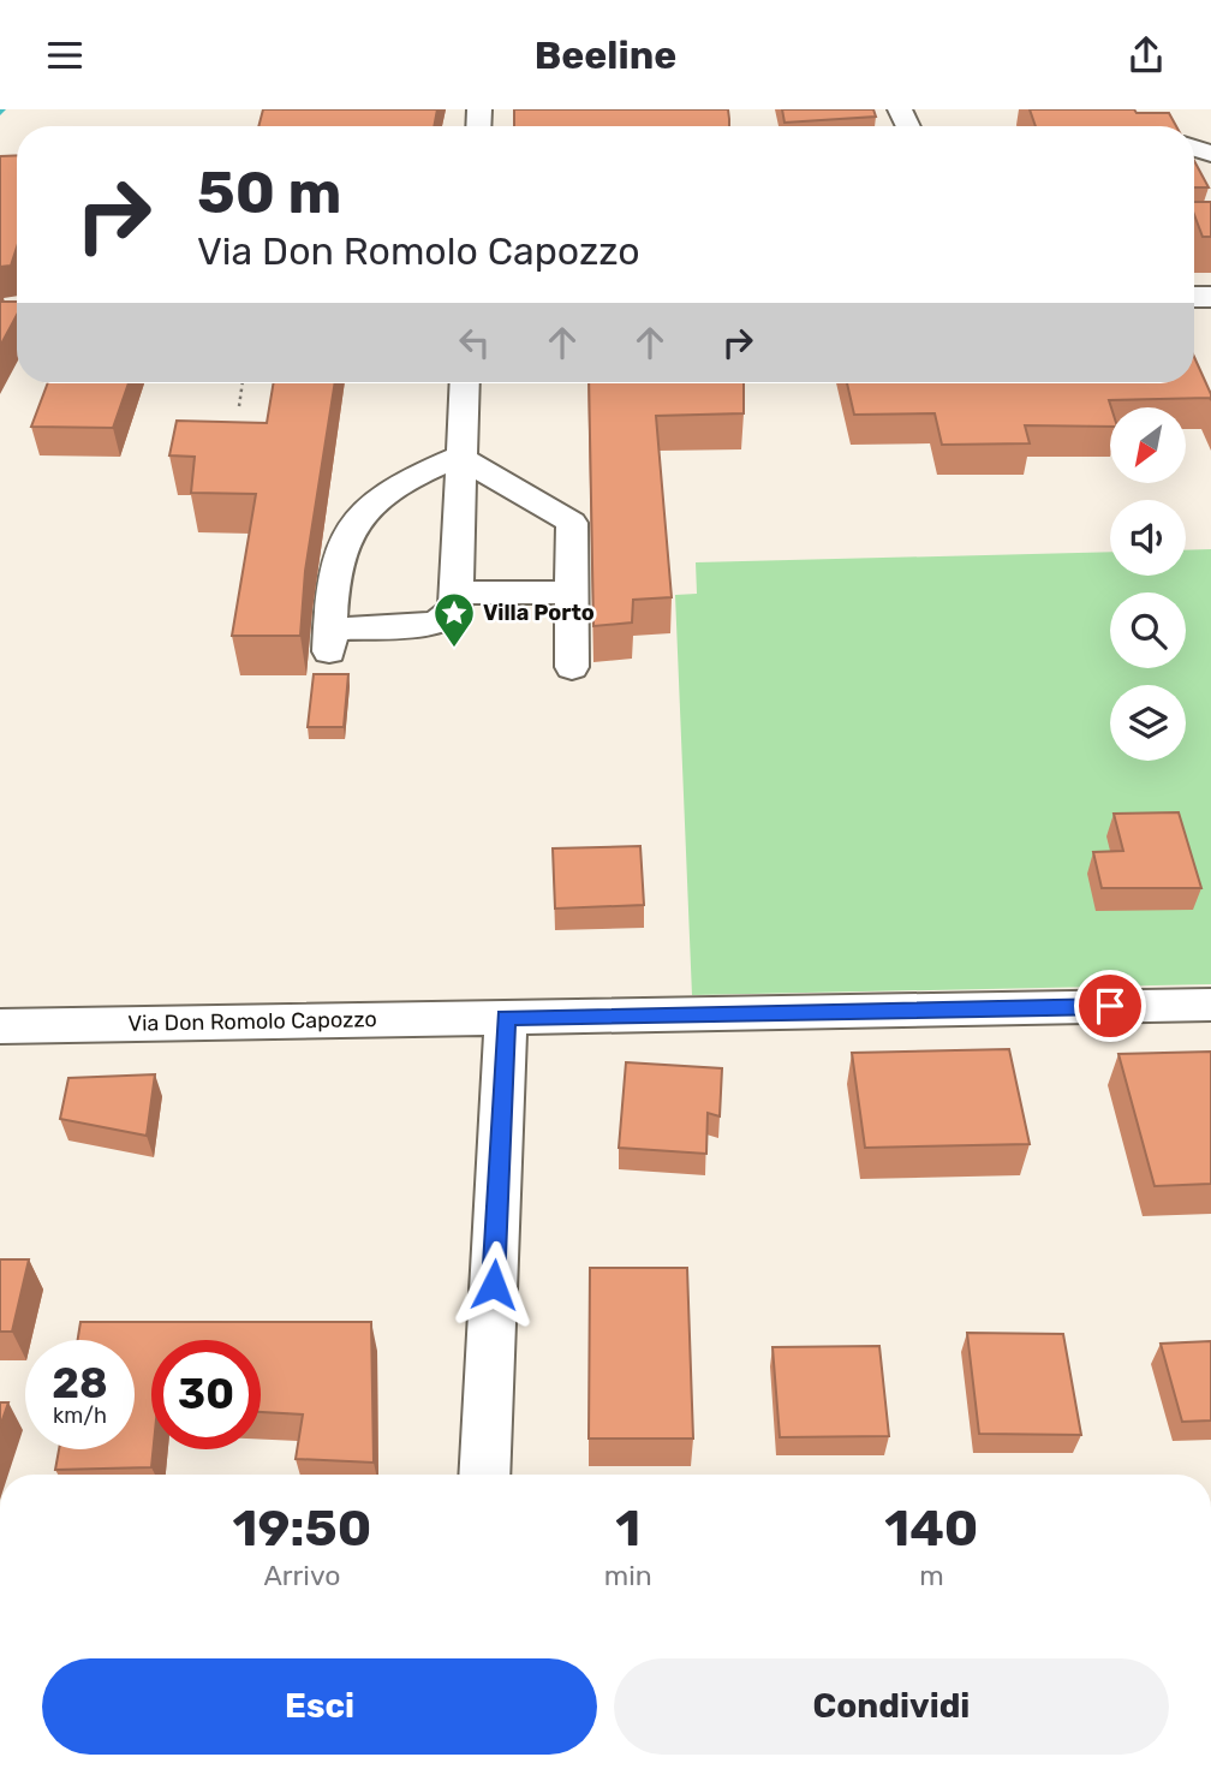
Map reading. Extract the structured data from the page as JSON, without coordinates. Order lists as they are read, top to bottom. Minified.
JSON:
{"streets":{"street":["Via Don Romolo Capozzo"]},"places":{"place":["Villa Porto"]},"north":"bottom left","page":{"header":"Beeline","turn":["50 m","Via Don Romolo Capozzo"],"speed":"28 km/h","limit":"30","eta":["19:50","Arrivo","1","min","140","m"],"buttons":["Esci","Condividi"]}}
